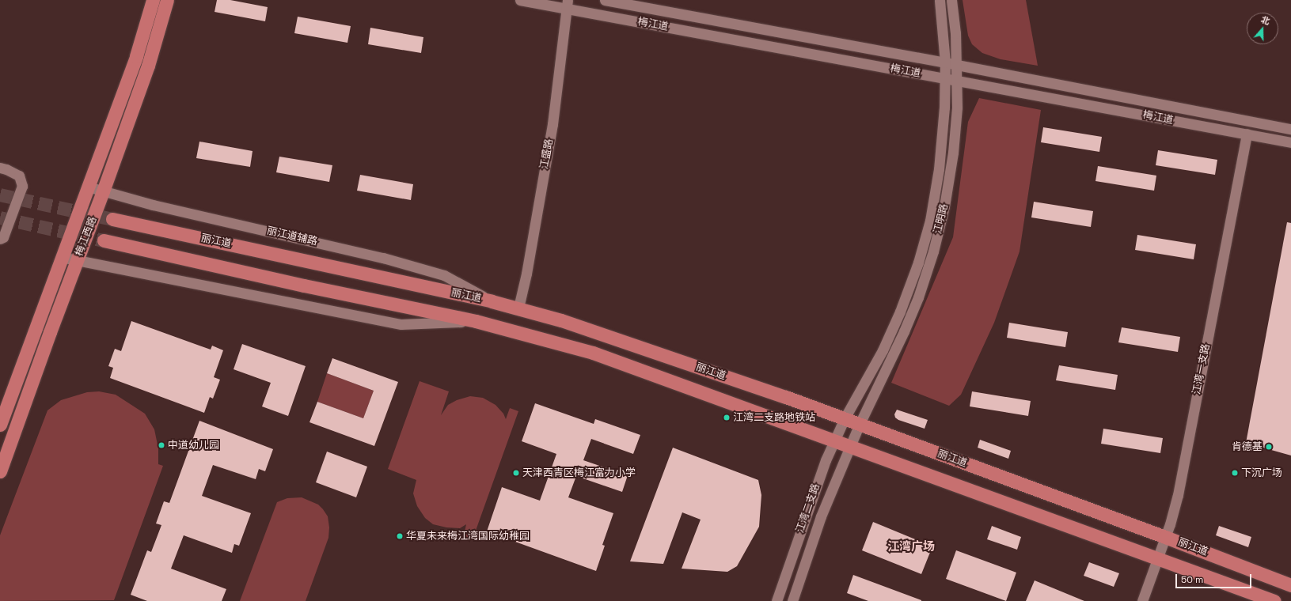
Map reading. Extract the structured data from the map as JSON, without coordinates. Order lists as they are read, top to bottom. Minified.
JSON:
{"streets":{"main road":["梅江西路","丽江道"],"street":["梅江道","江盛路","江明路","丽江道辅路","江湾一支路","江湾二支路"]},"crossings":[["梅江道","江盛路"],["梅江道","江明路"],["梅江道","江湾一支路"],["江盛路","丽江道"],["江明路","丽江道"],["江明路","江湾二支路"],["梅江西路","丽江道辅路"],["丽江道辅路","丽江道"],["丽江道","江湾一支路"],["丽江道","江湾二支路"]],"districts":["江湾广场"],"places":["江湾二支路地铁站","中道幼儿园","肯德基","天津西青区梅江富力小学","下沉广场","华夏未来梅江湾国际幼稚园"],"scale_bar":"50 m","north":"top"}
